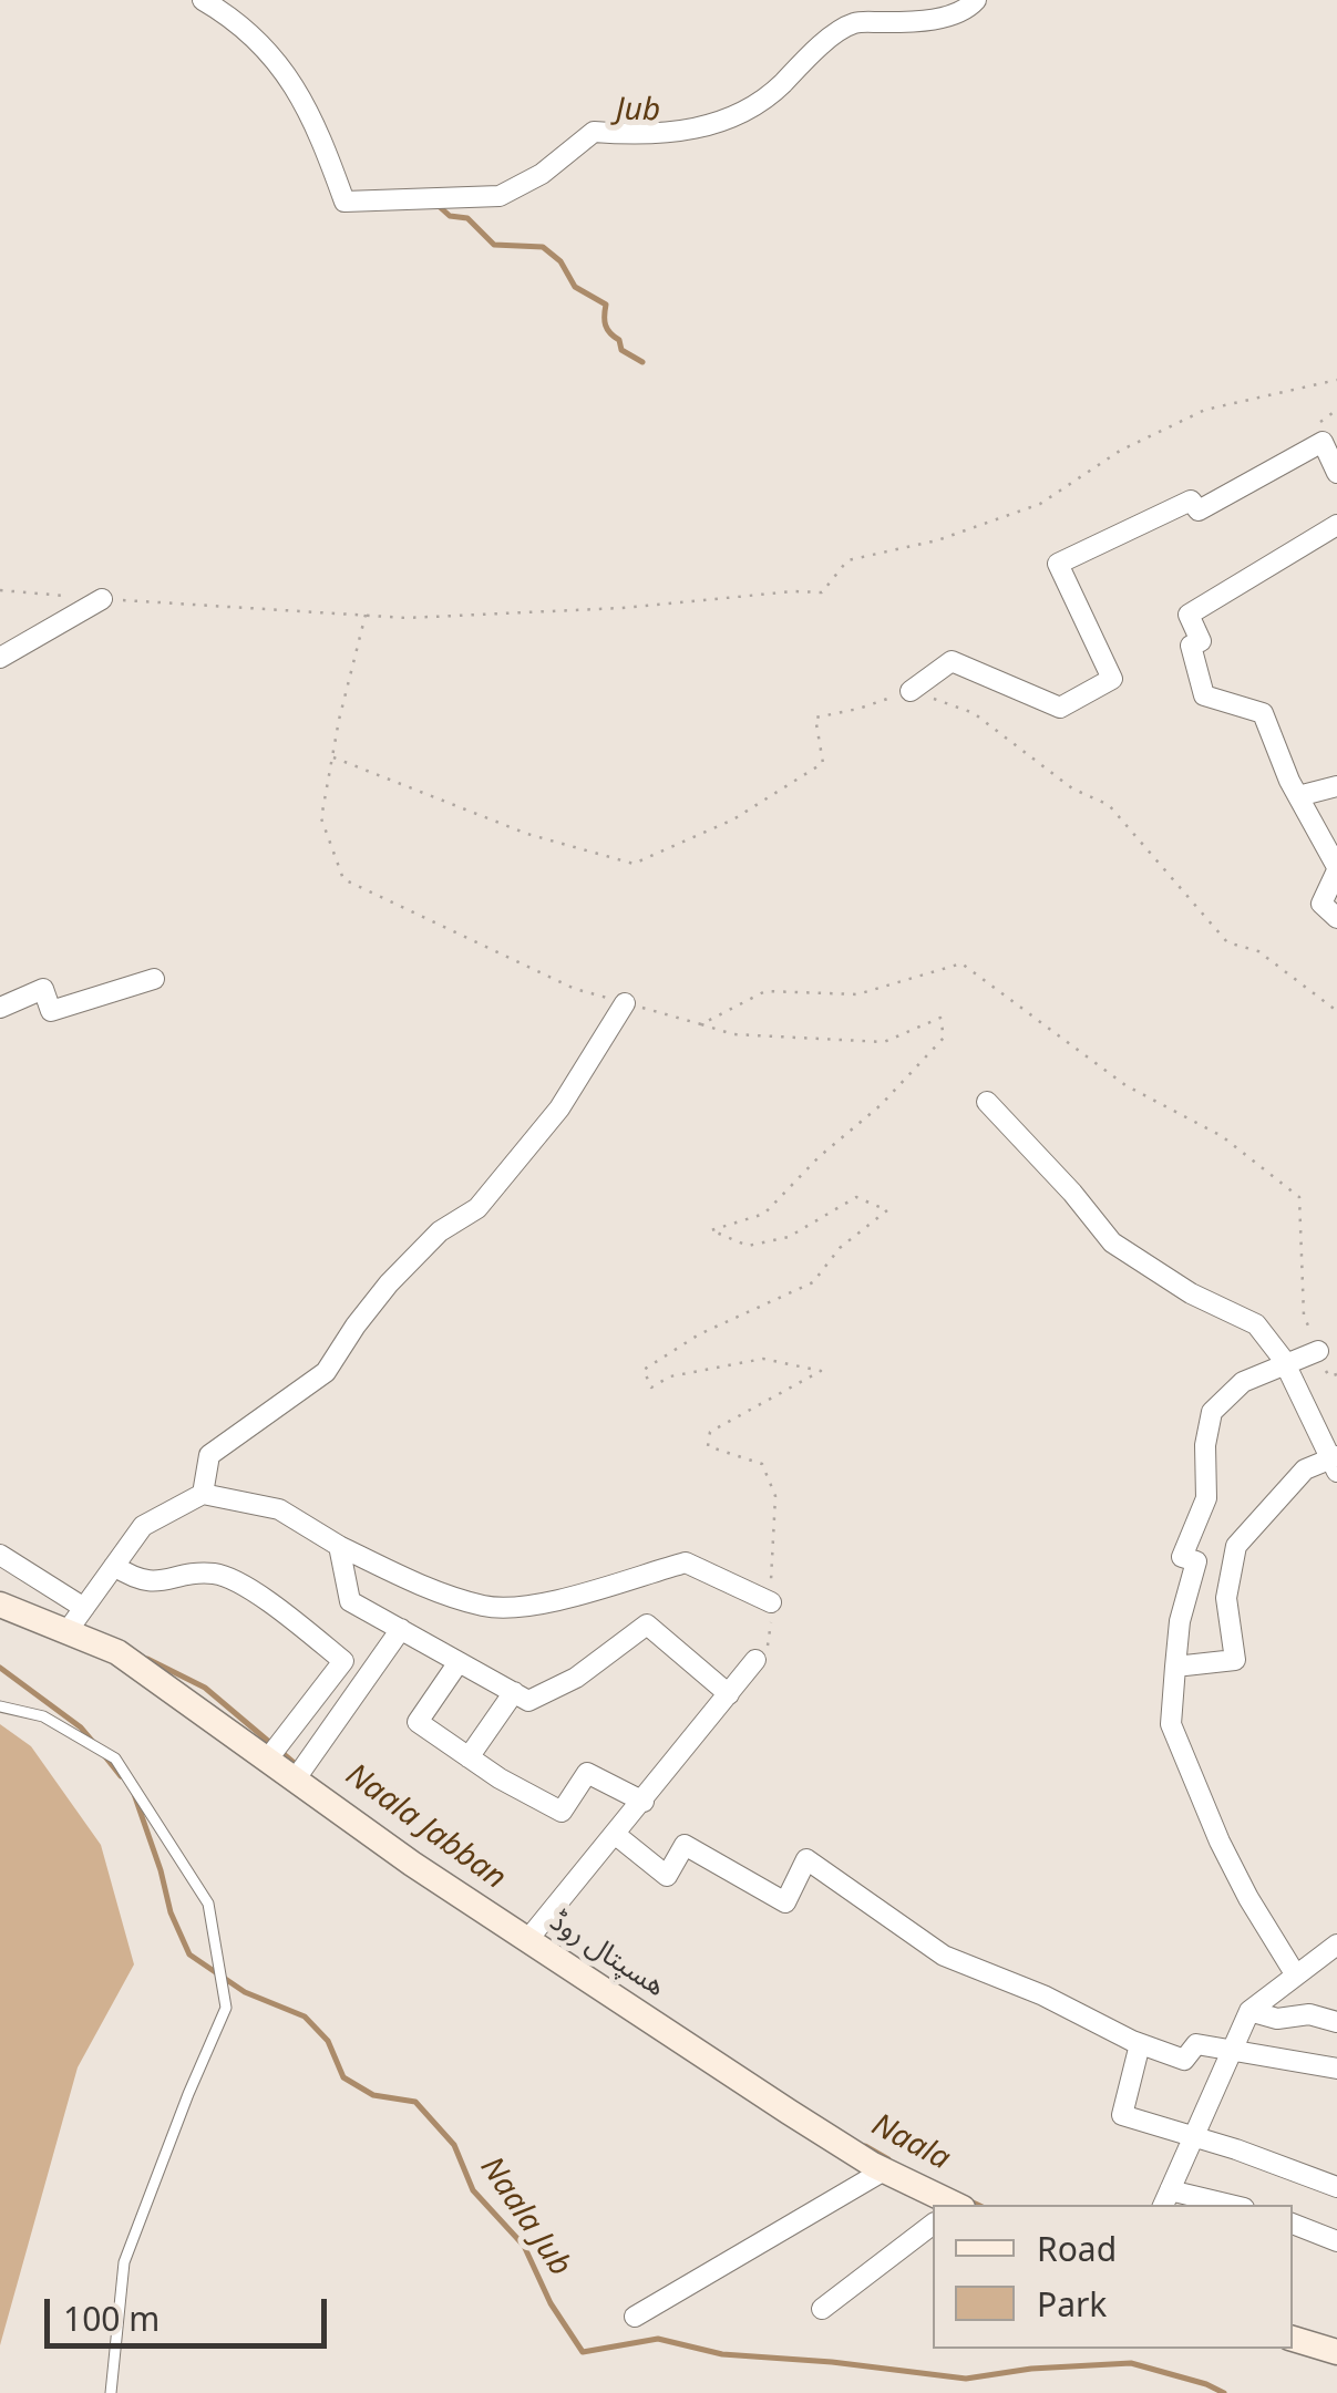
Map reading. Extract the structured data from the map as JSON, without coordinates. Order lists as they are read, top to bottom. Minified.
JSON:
{"streets":{"main road":["ھسپتال روڈ"]},"water":["Jub","Naala Jabban","Naala","Naala Jub"],"legend":["Road","Park"],"scale_bar":"100 m"}
